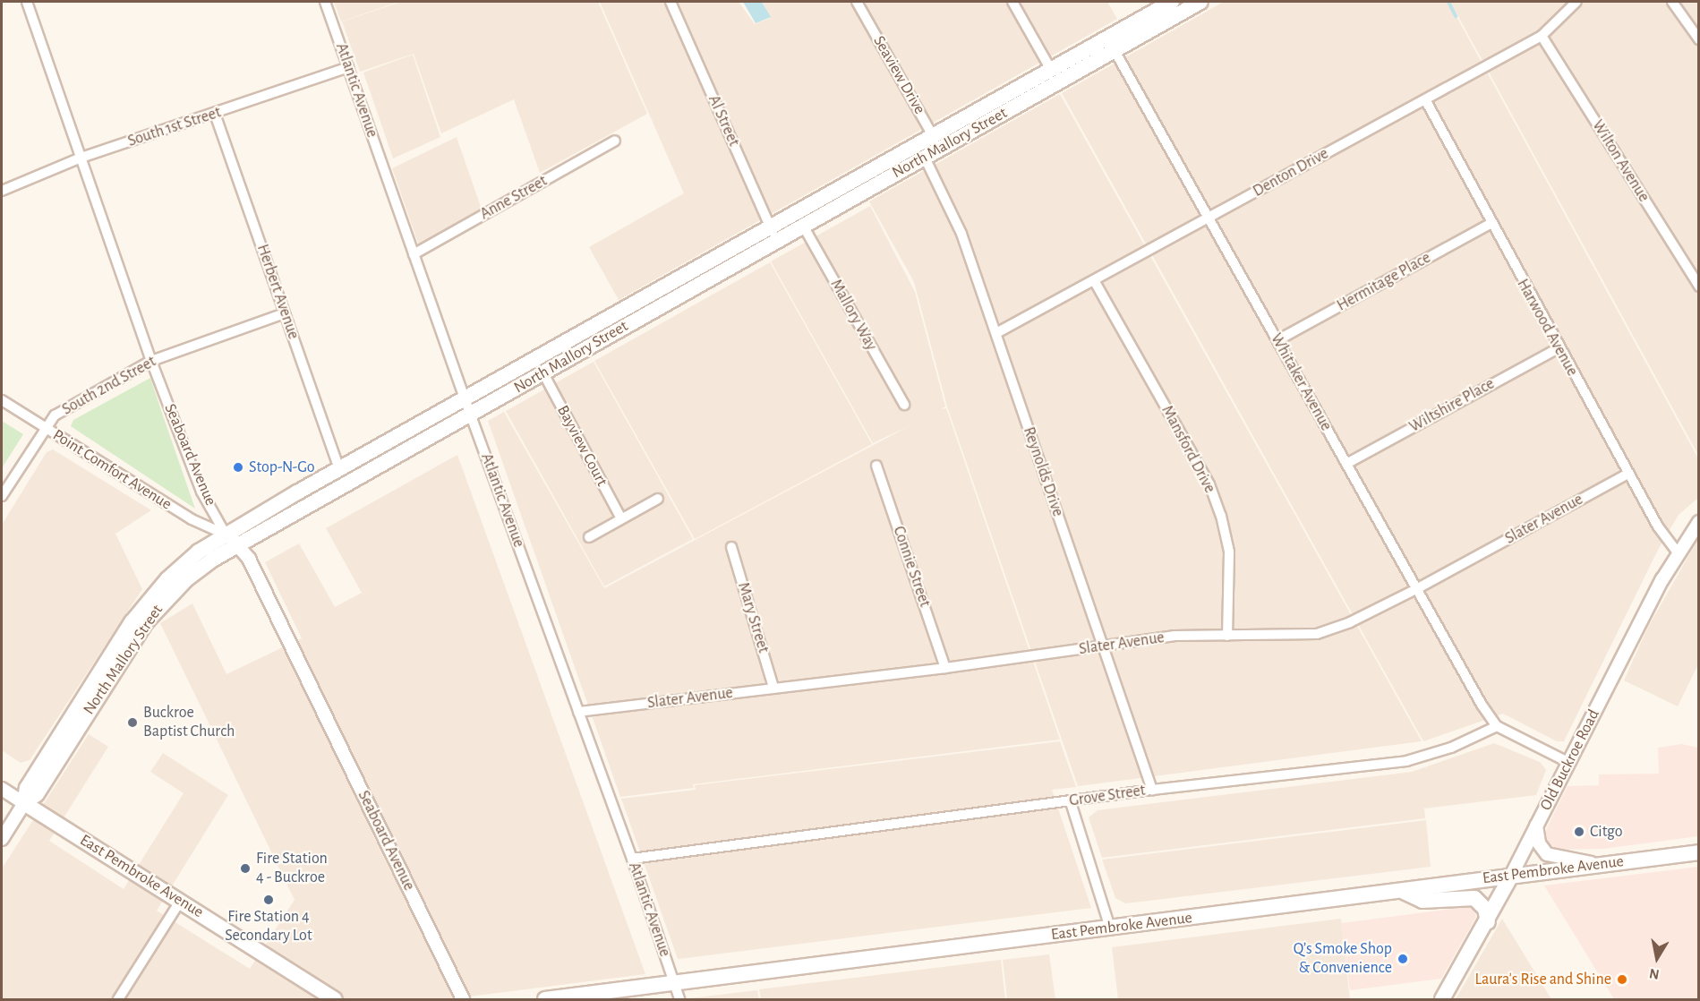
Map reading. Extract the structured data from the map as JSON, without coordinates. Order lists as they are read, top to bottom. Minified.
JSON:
{"streets":{"main road":["North Mallory Street","Old Buckroe Road","East Pembroke Avenue"],"street":["Seaview Drive","Atlantic Avenue","Al Street","South 1st Street","Wilton Avenue","Denton Drive","Anne Street","Hermitage Place","Herbert Avenue","Mallory Way","Harwood Avenue","Whitaker Avenue","South 2nd Street","Wiltshire Place","Bayview Court","Mansford Drive","Seaboard Avenue","Point Comfort Avenue","Reynolds Drive","Slater Avenue","Connie Street","Mary Street","Grove Street"]},"crossings":[["Seaview Drive","North Mallory Street"],["Atlantic Avenue","South 1st Street"],["Atlantic Avenue","North Mallory Street"],["Atlantic Avenue","Anne Street"],["Atlantic Avenue","Slater Avenue"],["Atlantic Avenue","Grove Street"],["Atlantic Avenue","East Pembroke Avenue"],["Al Street","North Mallory Street"],["South 1st Street","Herbert Avenue"],["South 1st Street","Seaboard Avenue"],["North Mallory Street","Herbert Avenue"],["North Mallory Street","Mallory Way"],["North Mallory Street","Whitaker Avenue"],["North Mallory Street","Bayview Court"],["North Mallory Street","Seaboard Avenue"],["North Mallory Street","Point Comfort Avenue"],["North Mallory Street","Reynolds Drive"],["North Mallory Street","East Pembroke Avenue"],["Wilton Avenue","Denton Drive"],["Denton Drive","Harwood Avenue"],["Denton Drive","Whitaker Avenue"],["Denton Drive","Mansford Drive"],["Denton Drive","Reynolds Drive"],["Hermitage Place","Harwood Avenue"],["Hermitage Place","Whitaker Avenue"],["Herbert Avenue","South 2nd Street"],["Harwood Avenue","Wiltshire Place"],["Harwood Avenue","Slater Avenue"],["Harwood Avenue","Old Buckroe Road"],["Whitaker Avenue","Wiltshire Place"],["Whitaker Avenue","Slater Avenue"],["Whitaker Avenue","Grove Street"],["South 2nd Street","Seaboard Avenue"],["South 2nd Street","Point Comfort Avenue"],["Mansford Drive","Slater Avenue"],["Seaboard Avenue","Point Comfort Avenue"],["Reynolds Drive","Slater Avenue"],["Reynolds Drive","Grove Street"],["Slater Avenue","Connie Street"],["Slater Avenue","Mary Street"],["Old Buckroe Road","East Pembroke Avenue"]],"places":["Stop-N-Go","Buckroe Baptist Church","Citgo","Fire Station 4 - Buckroe","Fire Station 4 Secondary Lot","Q’s Smoke Shop & Convenience","Laura's Rise and Shine"],"north":"bottom"}
